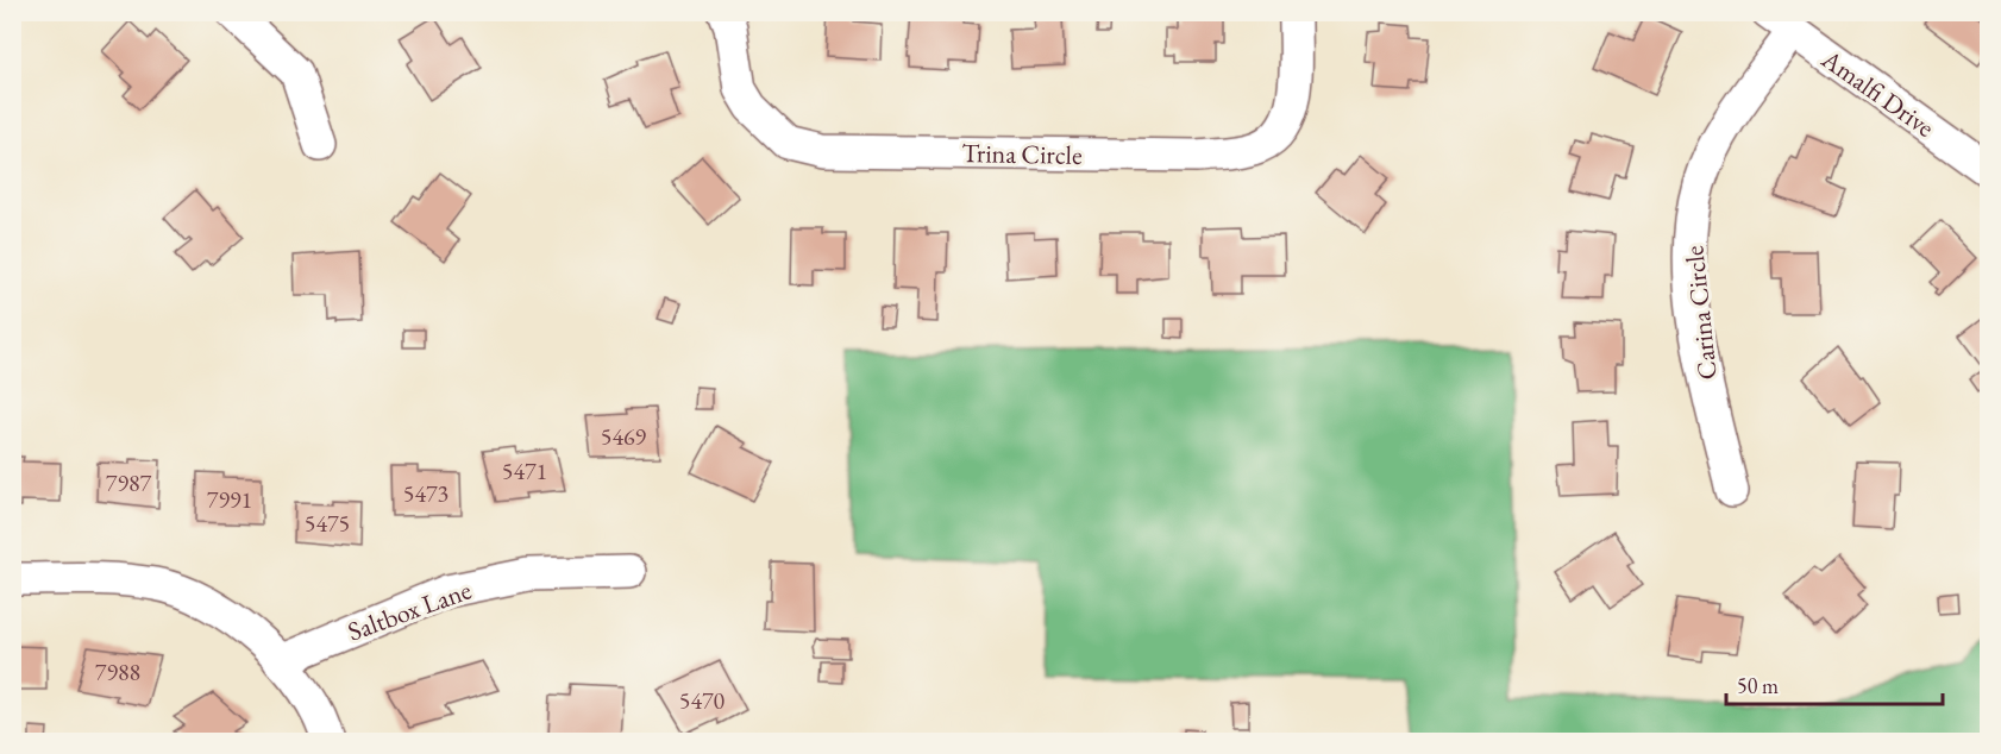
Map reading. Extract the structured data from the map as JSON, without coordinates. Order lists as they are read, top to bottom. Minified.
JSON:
{"streets":{"street":["Amalfi Drive","Trina Circle","Carina Circle","Saltbox Lane"]},"crossings":[["Amalfi Drive","Carina Circle"]],"house_numbers":["5469","5471","7987","5473","7991","5475","7988","5470"],"scale_bar":"50 m"}
